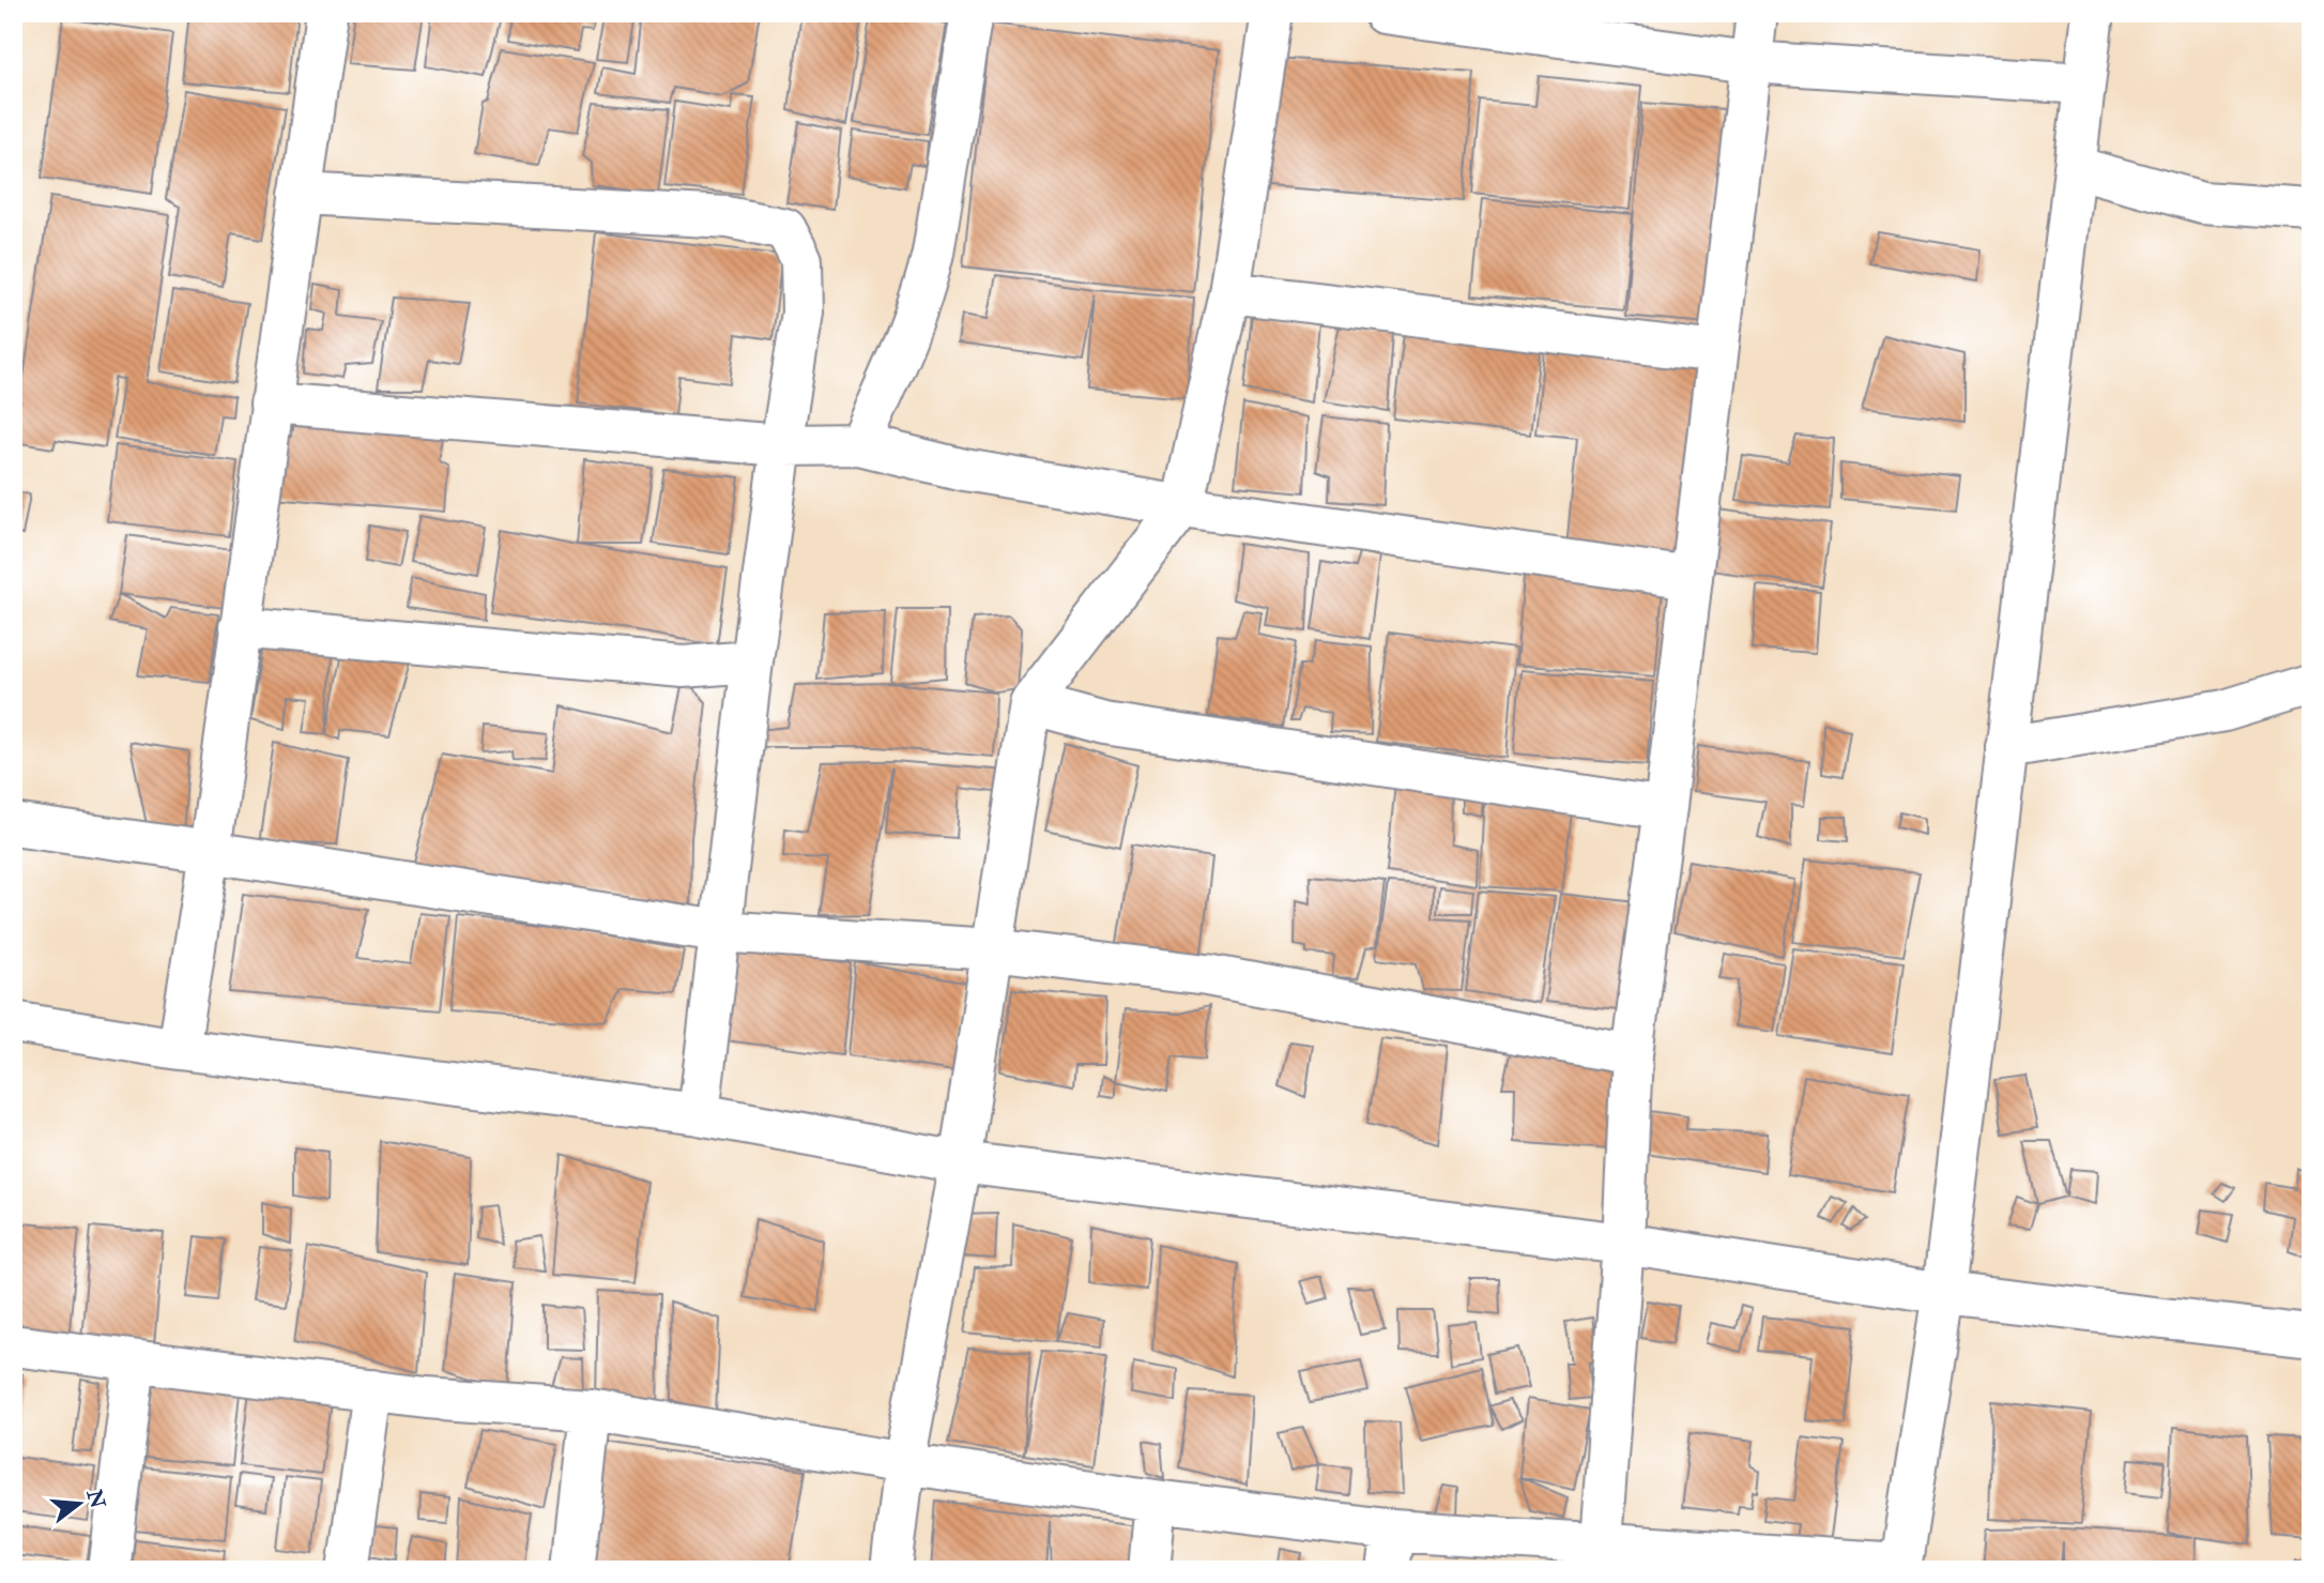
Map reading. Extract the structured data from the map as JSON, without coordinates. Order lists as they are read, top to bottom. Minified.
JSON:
{"north":"right"}
